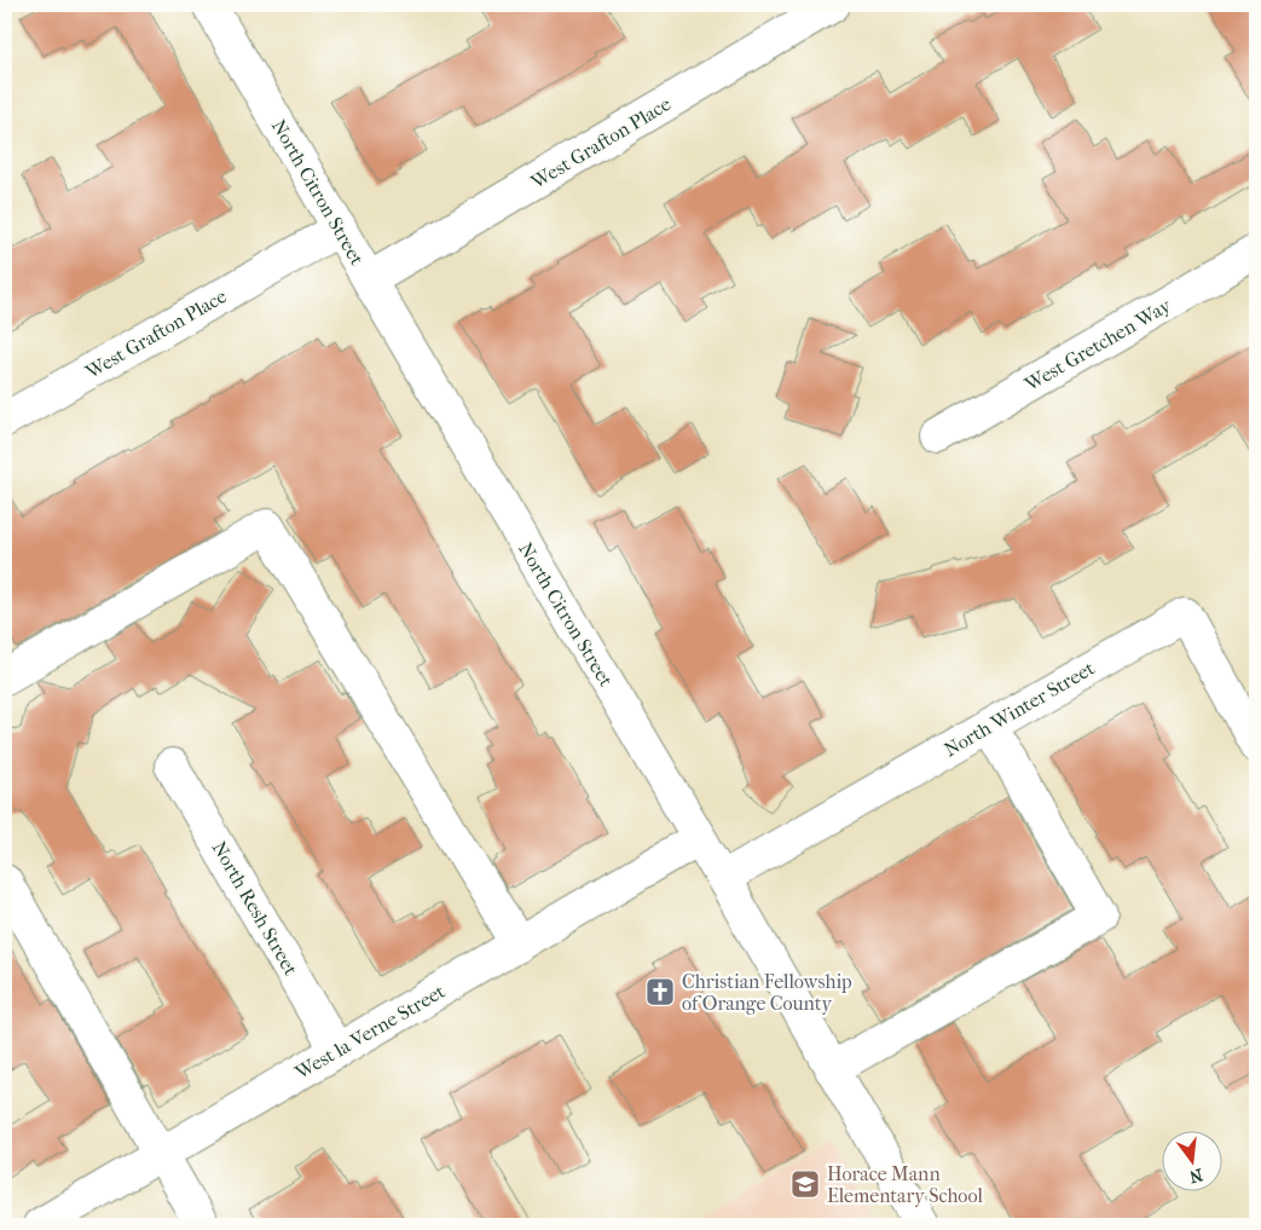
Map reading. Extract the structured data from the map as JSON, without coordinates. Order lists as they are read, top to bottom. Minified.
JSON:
{"streets":{"street":["West Grafton Place","North Citron Street","West Gretchen Way","North Winter Street","North Resh Street","West la Verne Street"]},"crossings":[["West Grafton Place","North Citron Street"],["North Citron Street","North Winter Street"],["North Citron Street","West la Verne Street"],["North Resh Street","West la Verne Street"]],"places":{"church":["Christian Fellowship of Orange County"],"school or university":["Horace Mann Elementary School"]},"north":"bottom"}
